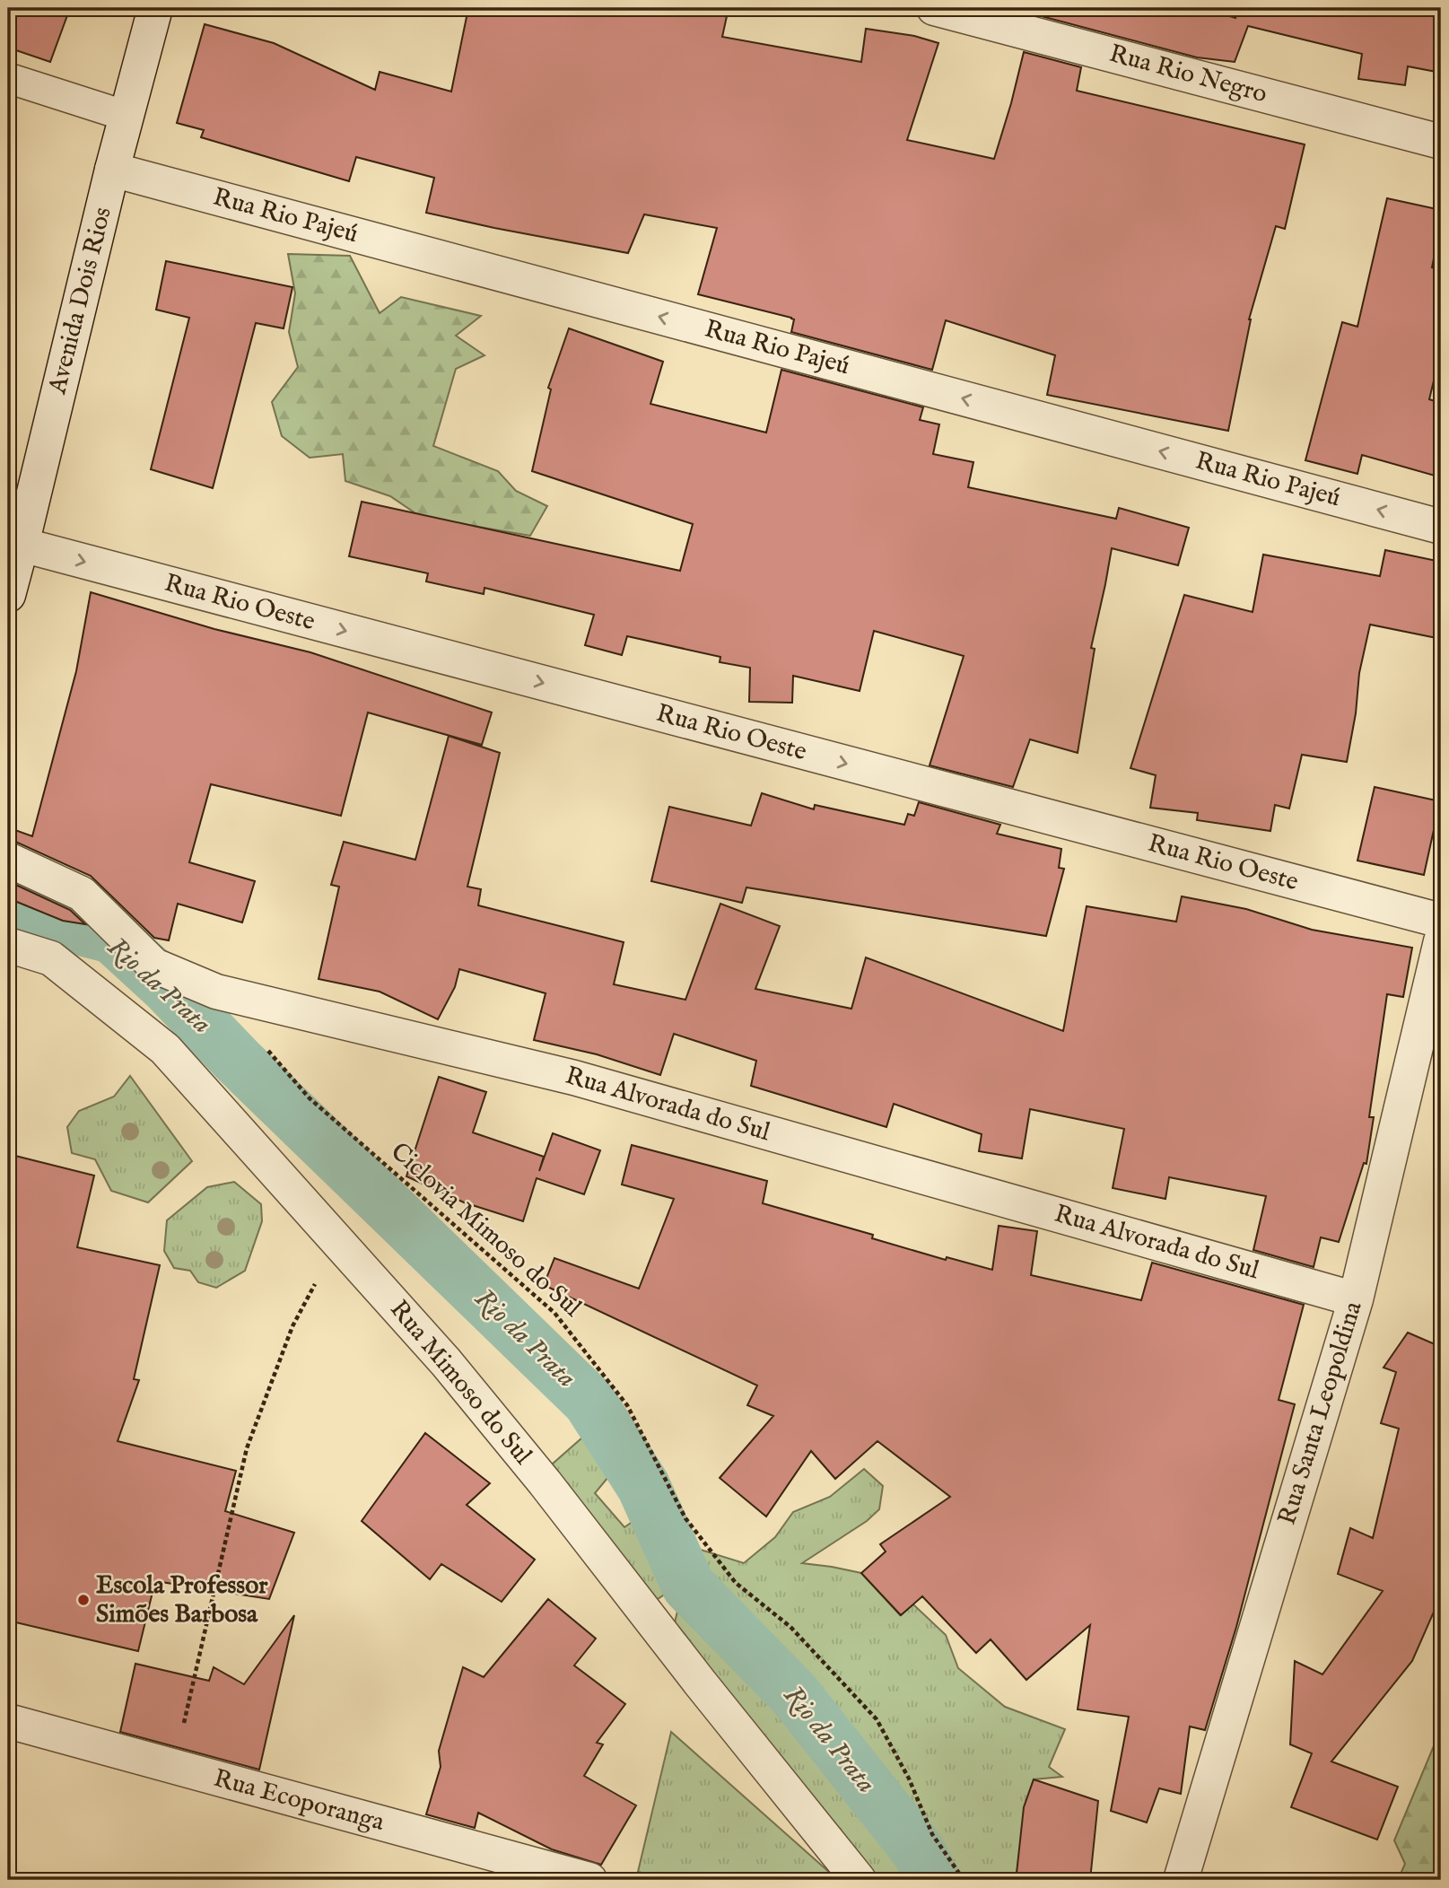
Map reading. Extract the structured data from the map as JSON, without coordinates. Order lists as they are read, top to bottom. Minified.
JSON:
{"streets":{"street":["Rua Rio Negro","Rua Rio Pajeú","Avenida Dois Rios","Rua Rio Oeste","Rua Alvorada do Sul","Rua Mimoso do Sul","Rua Santa Leopoldina","Rua Ecoporanga"],"path":["Ciclovia Mimoso do Sul"]},"crossings":[["Rua Rio Pajeú","Avenida Dois Rios"],["Avenida Dois Rios","Rua Rio Oeste"],["Rua Alvorada do Sul","Rua Santa Leopoldina"]],"one_way":["Rua Rio Pajeú","Rua Rio Oeste"],"water":["Rio da Prata"],"places":["Escola Professor Simões Barbosa"]}
